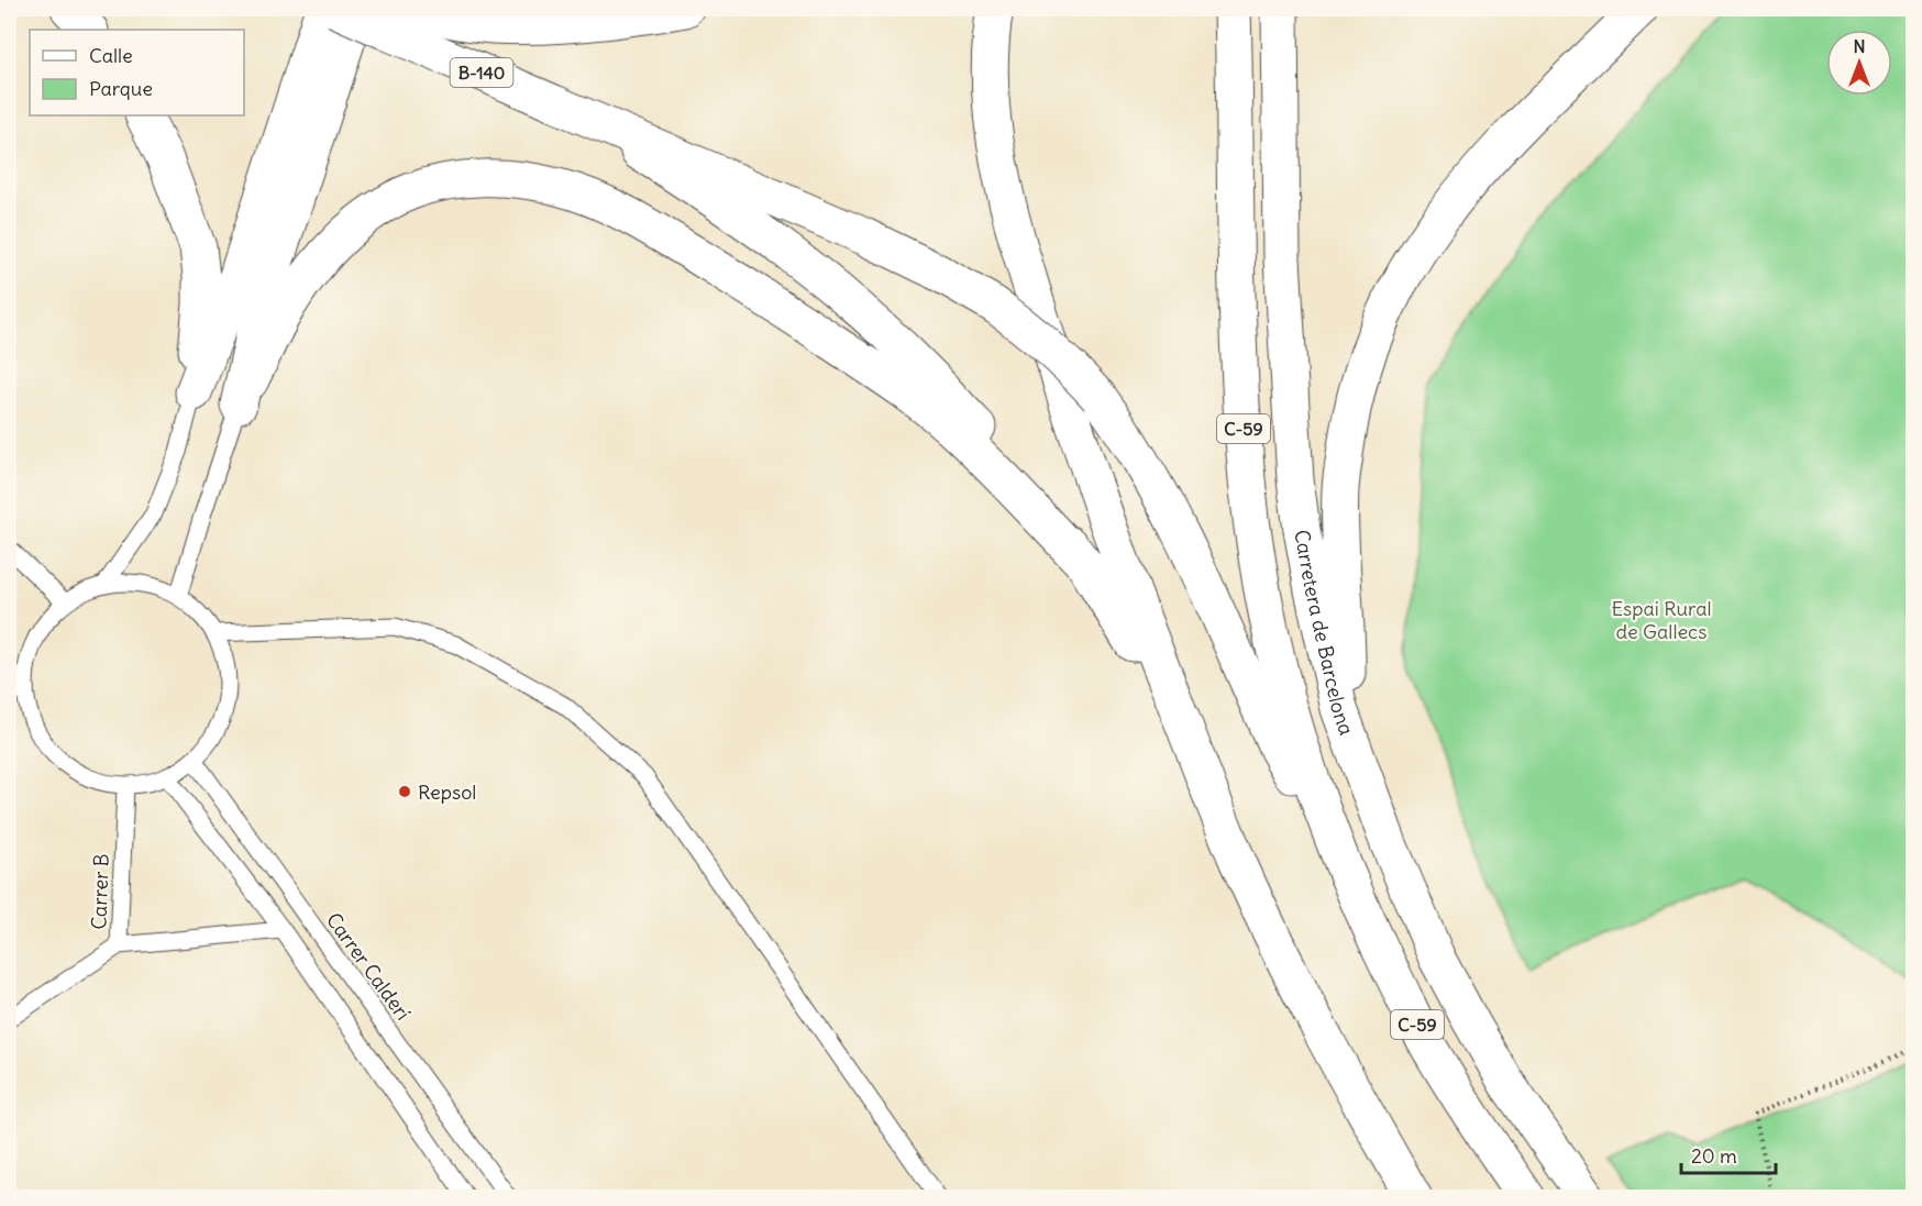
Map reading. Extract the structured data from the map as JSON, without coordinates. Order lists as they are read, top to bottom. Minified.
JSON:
{"streets":{"main road":["B-140","C-59","Carretera de Barcelona"],"lane":["Carrer B","Carrer Calderí"]},"crossings":[["Carrer B","Carrer Calderí"]],"parks":["Espai Rural de Gallecs"],"places":["Repsol"],"legend":["Calle","Parque"],"scale_bar":"20 m","north":"top"}
